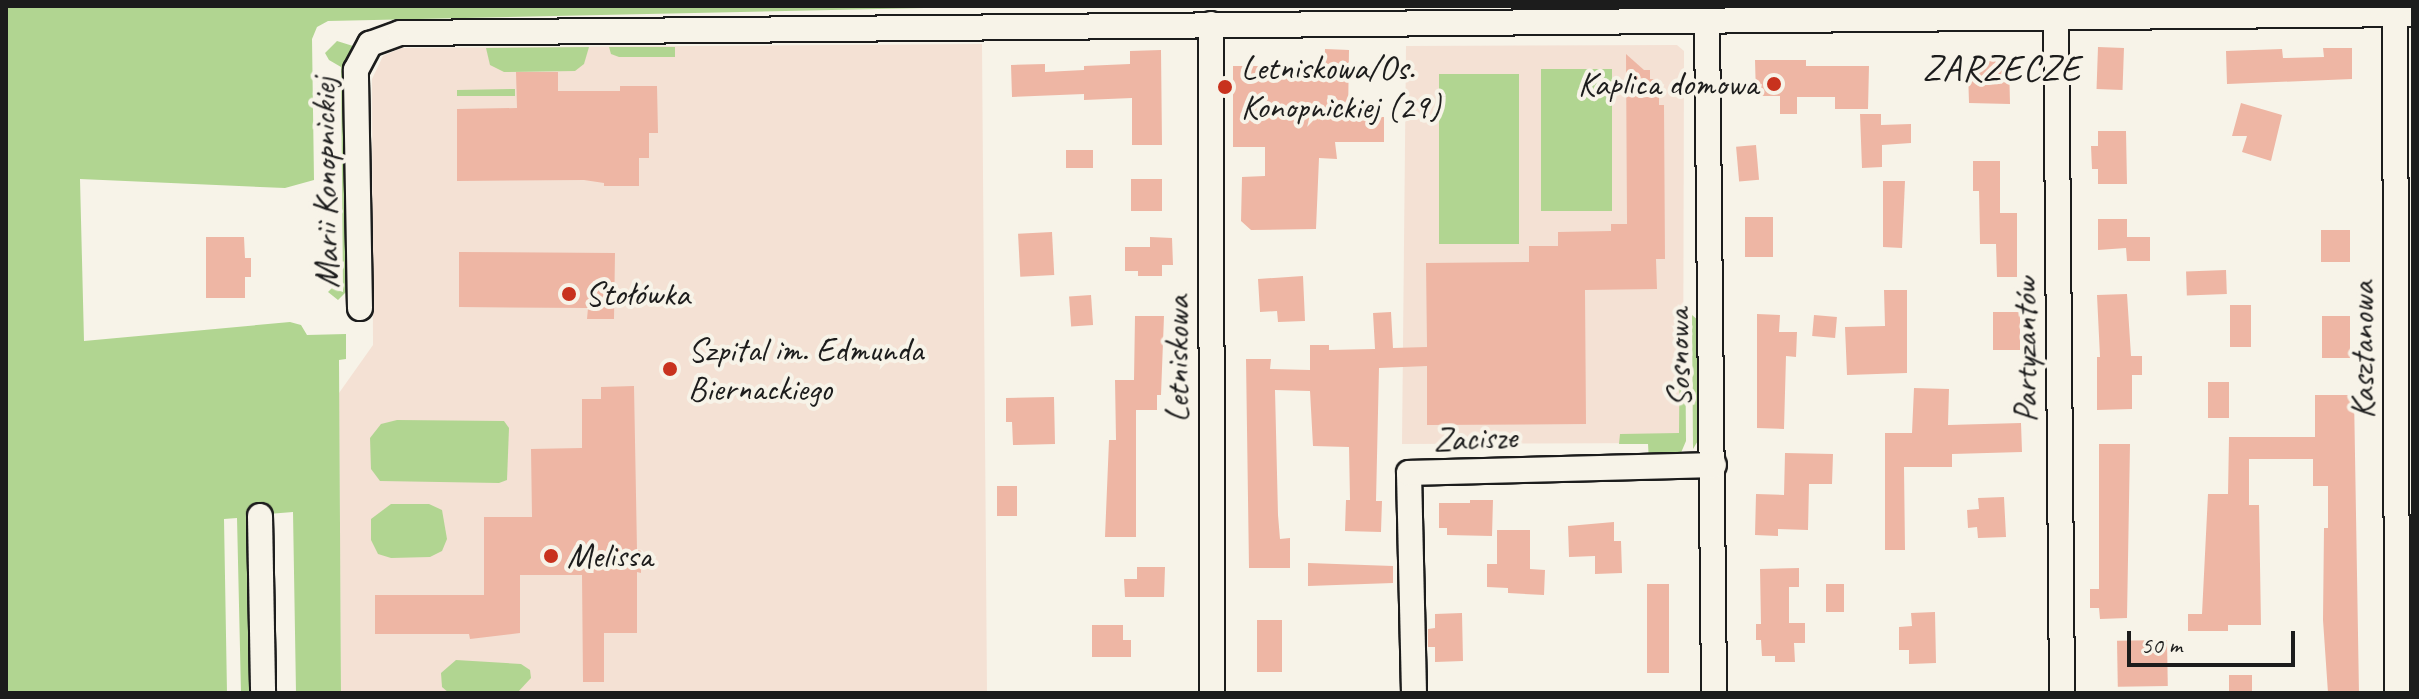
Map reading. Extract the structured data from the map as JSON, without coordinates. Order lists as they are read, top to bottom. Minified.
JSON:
{"streets":{"street":["Marii Konopnickiej","Partyzantów","Kasztanowa","Sosnowa","Letniskowa","Zacisze"]},"crossings":[["Marii Konopnickiej","Partyzantów"],["Marii Konopnickiej","Kasztanowa"],["Marii Konopnickiej","Sosnowa"],["Marii Konopnickiej","Letniskowa"],["Sosnowa","Zacisze"]],"districts":["ZARZECZE"],"places":["Kaplica domowa","Letniskowa/Os. Konopnickiej (29)","Stołówka","Szpital im. Edmunda Biernackiego","Melissa"],"scale_bar":"50 m"}
